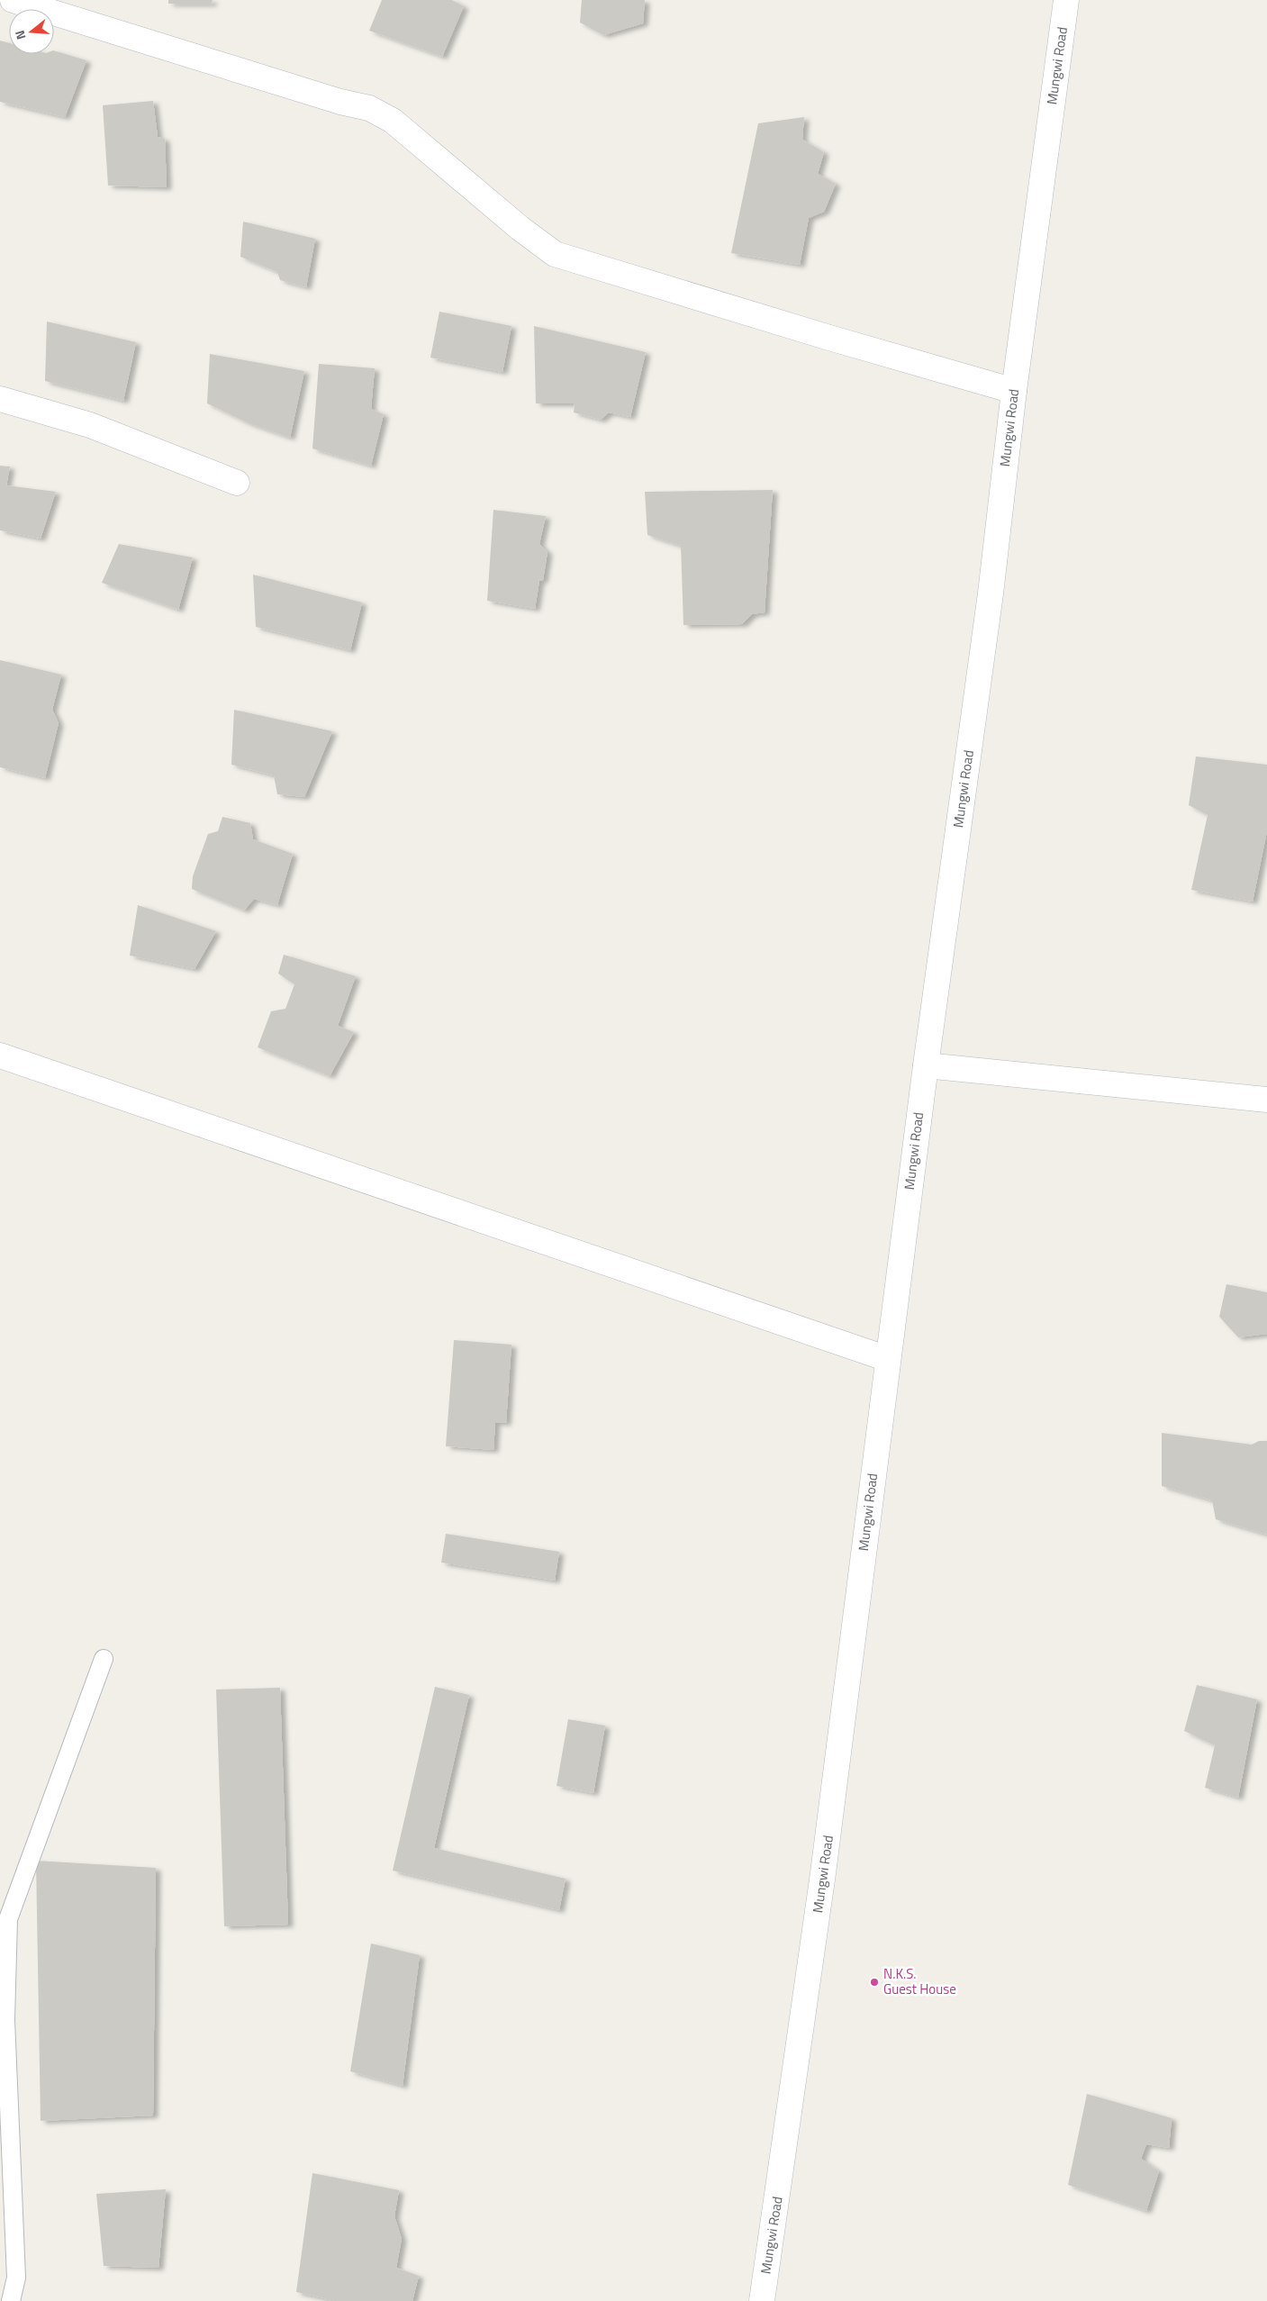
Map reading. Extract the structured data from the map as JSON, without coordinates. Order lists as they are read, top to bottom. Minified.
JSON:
{"streets":{"street":["Mungwi Road"]},"places":["N.K.S. Guest House"],"north":"left"}
